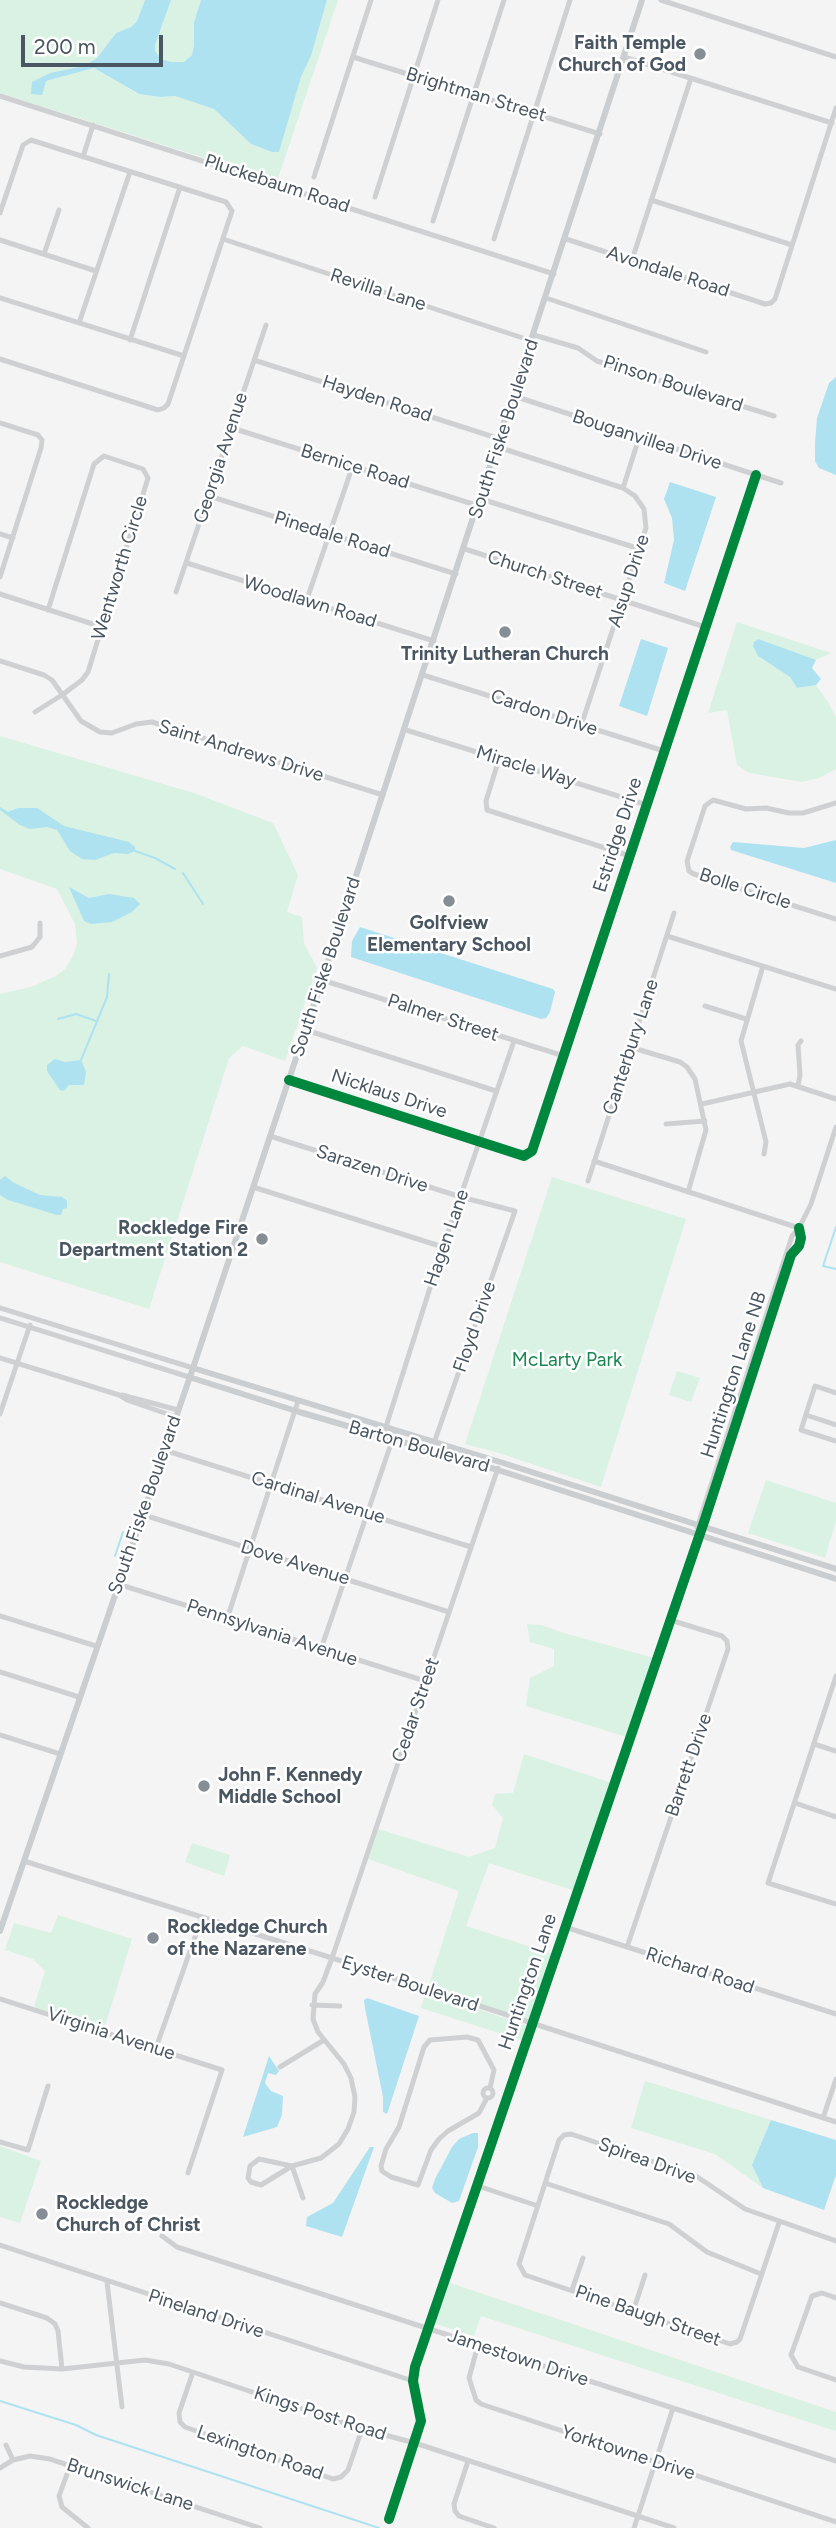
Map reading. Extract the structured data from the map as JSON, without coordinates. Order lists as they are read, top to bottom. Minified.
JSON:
{"streets":{"main road":["South Fiske Boulevard","Barton Boulevard"],"street":["Brightman Street","Pluckebaum Road","Avondale Road","Revilla Lane","Pinson Boulevard","Hayden Road","Bouganvillea Drive","Georgia Avenue","Bernice Road","Pinedale Road","Wentworth Circle","Church Street","Alsup Drive","Woodlawn Road","Cardon Drive","Saint Andrews Drive","Miracle Way","Estridge Drive","Bolle Circle","Palmer Street","Canterbury Lane","Nicklaus Drive","Sarazen Drive","Hagen Lane","Floyd Drive","Huntington Lane NB","Cardinal Avenue","Dove Avenue","Pennsylvania Avenue","Cedar Street","Barrett Drive","Richard Road","Huntington Lane","Eyster Boulevard","Virginia Avenue","Spirea Drive","Pineland Drive","Pine Baugh Street","Jamestown Drive","Kings Post Road","Lexington Road","Yorktowne Drive","Brunswick Lane"]},"crossings":[["Brightman Street","South Fiske Boulevard"],["Pluckebaum Road","South Fiske Boulevard"],["Avondale Road","South Fiske Boulevard"],["Revilla Lane","Pinson Boulevard"],["Revilla Lane","South Fiske Boulevard"],["Pinson Boulevard","South Fiske Boulevard"],["Hayden Road","South Fiske Boulevard"],["Hayden Road","Georgia Avenue"],["South Fiske Boulevard","Bouganvillea Drive"],["South Fiske Boulevard","Bernice Road"],["South Fiske Boulevard","Pinedale Road"],["South Fiske Boulevard","Church Street"],["South Fiske Boulevard","Woodlawn Road"],["South Fiske Boulevard","Cardon Drive"],["South Fiske Boulevard","Saint Andrews Drive"],["South Fiske Boulevard","Miracle Way"],["South Fiske Boulevard","Palmer Street"],["South Fiske Boulevard","Nicklaus Drive"],["South Fiske Boulevard","Sarazen Drive"],["South Fiske Boulevard","Barton Boulevard"],["South Fiske Boulevard","Cardinal Avenue"],["South Fiske Boulevard","Dove Avenue"],["South Fiske Boulevard","Pennsylvania Avenue"],["South Fiske Boulevard","Eyster Boulevard"],["Bouganvillea Drive","Estridge Drive"],["Georgia Avenue","Bernice Road"],["Georgia Avenue","Pinedale Road"],["Georgia Avenue","Woodlawn Road"],["Bernice Road","Alsup Drive"],["Wentworth Circle","Saint Andrews Drive"],["Church Street","Alsup Drive"],["Church Street","Estridge Drive"],["Alsup Drive","Cardon Drive"],["Cardon Drive","Estridge Drive"],["Miracle Way","Estridge Drive"],["Estridge Drive","Palmer Street"],["Estridge Drive","Nicklaus Drive"],["Estridge Drive","Hagen Lane"],["Palmer Street","Hagen Lane"],["Nicklaus Drive","Hagen Lane"],["Sarazen Drive","Hagen Lane"],["Sarazen Drive","Floyd Drive"],["Hagen Lane","Barton Boulevard"],["Floyd Drive","Barton Boulevard"],["Huntington Lane NB","Barton Boulevard"],["Huntington Lane NB","Huntington Lane"],["Barton Boulevard","Cedar Street"],["Barton Boulevard","Huntington Lane"],["Cardinal Avenue","Cedar Street"],["Dove Avenue","Cedar Street"],["Pennsylvania Avenue","Cedar Street"],["Cedar Street","Eyster Boulevard"],["Barrett Drive","Richard Road"],["Barrett Drive","Huntington Lane"],["Richard Road","Huntington Lane"],["Huntington Lane","Eyster Boulevard"],["Huntington Lane","Pineland Drive"],["Huntington Lane","Jamestown Drive"],["Huntington Lane","Kings Post Road"],["Spirea Drive","Pine Baugh Street"],["Jamestown Drive","Yorktowne Drive"],["Kings Post Road","Lexington Road"]],"parks":["McLarty Park"],"places":["Faith Temple Church of God","Trinity Lutheran Church","Golfview Elementary School","Rockledge Fire Department Station 2","John F. Kennedy Middle School","Rockledge Church of the Nazarene","Rockledge Church of Christ"],"scale_bar":"200 m"}
